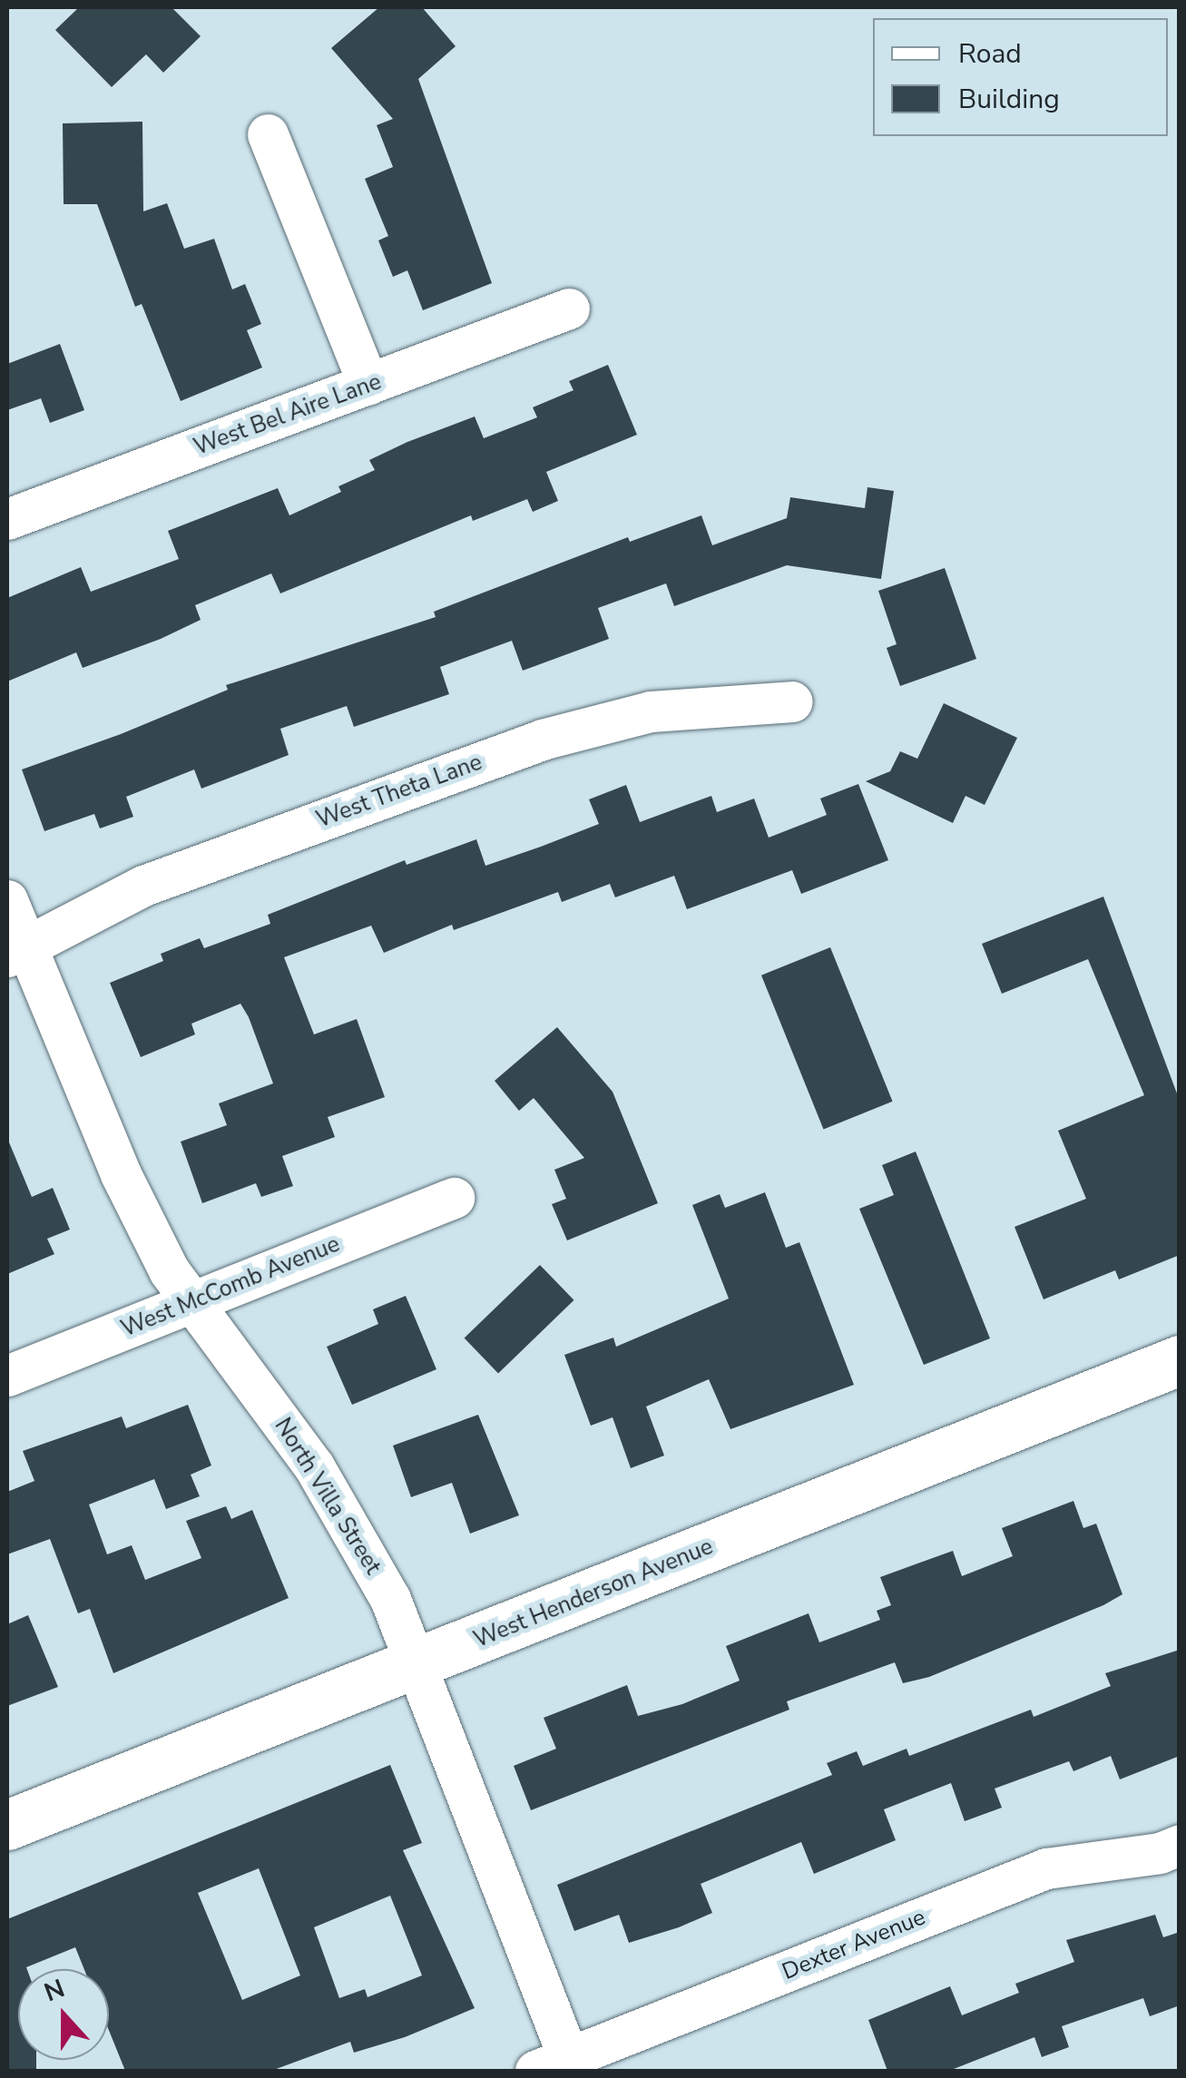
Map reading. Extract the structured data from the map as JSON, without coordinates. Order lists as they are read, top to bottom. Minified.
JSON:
{"streets":{"main road":["West Henderson Avenue"],"street":["West Bel Aire Lane","West Theta Lane","West McComb Avenue","North Villa Street","Dexter Avenue"]},"crossings":[["West Theta Lane","North Villa Street"],["West McComb Avenue","North Villa Street"],["North Villa Street","West Henderson Avenue"],["North Villa Street","Dexter Avenue"]],"legend":["Road","Building"],"north":"top"}
